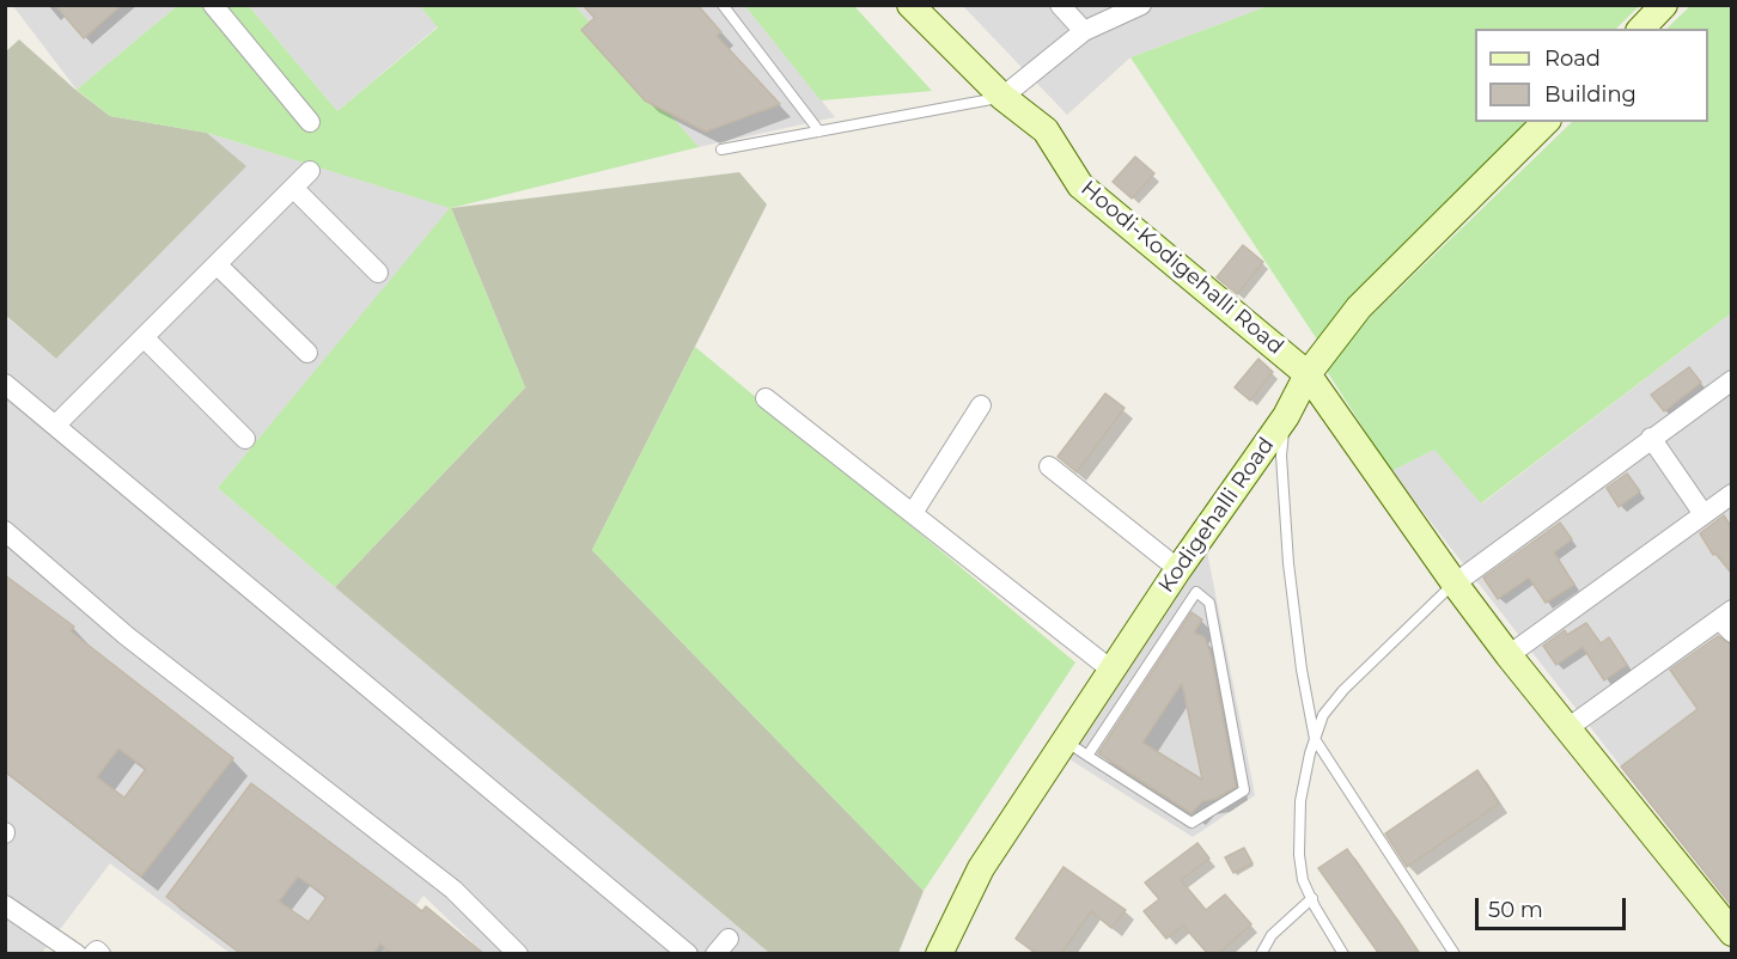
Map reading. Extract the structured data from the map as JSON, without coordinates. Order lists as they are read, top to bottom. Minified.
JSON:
{"streets":{"street":["Hoodi-Kodigehalli Road","Kodigehalli Road"]},"crossings":[["Hoodi-Kodigehalli Road","Kodigehalli Road"]],"legend":["Road","Building"],"scale_bar":"50 m"}
